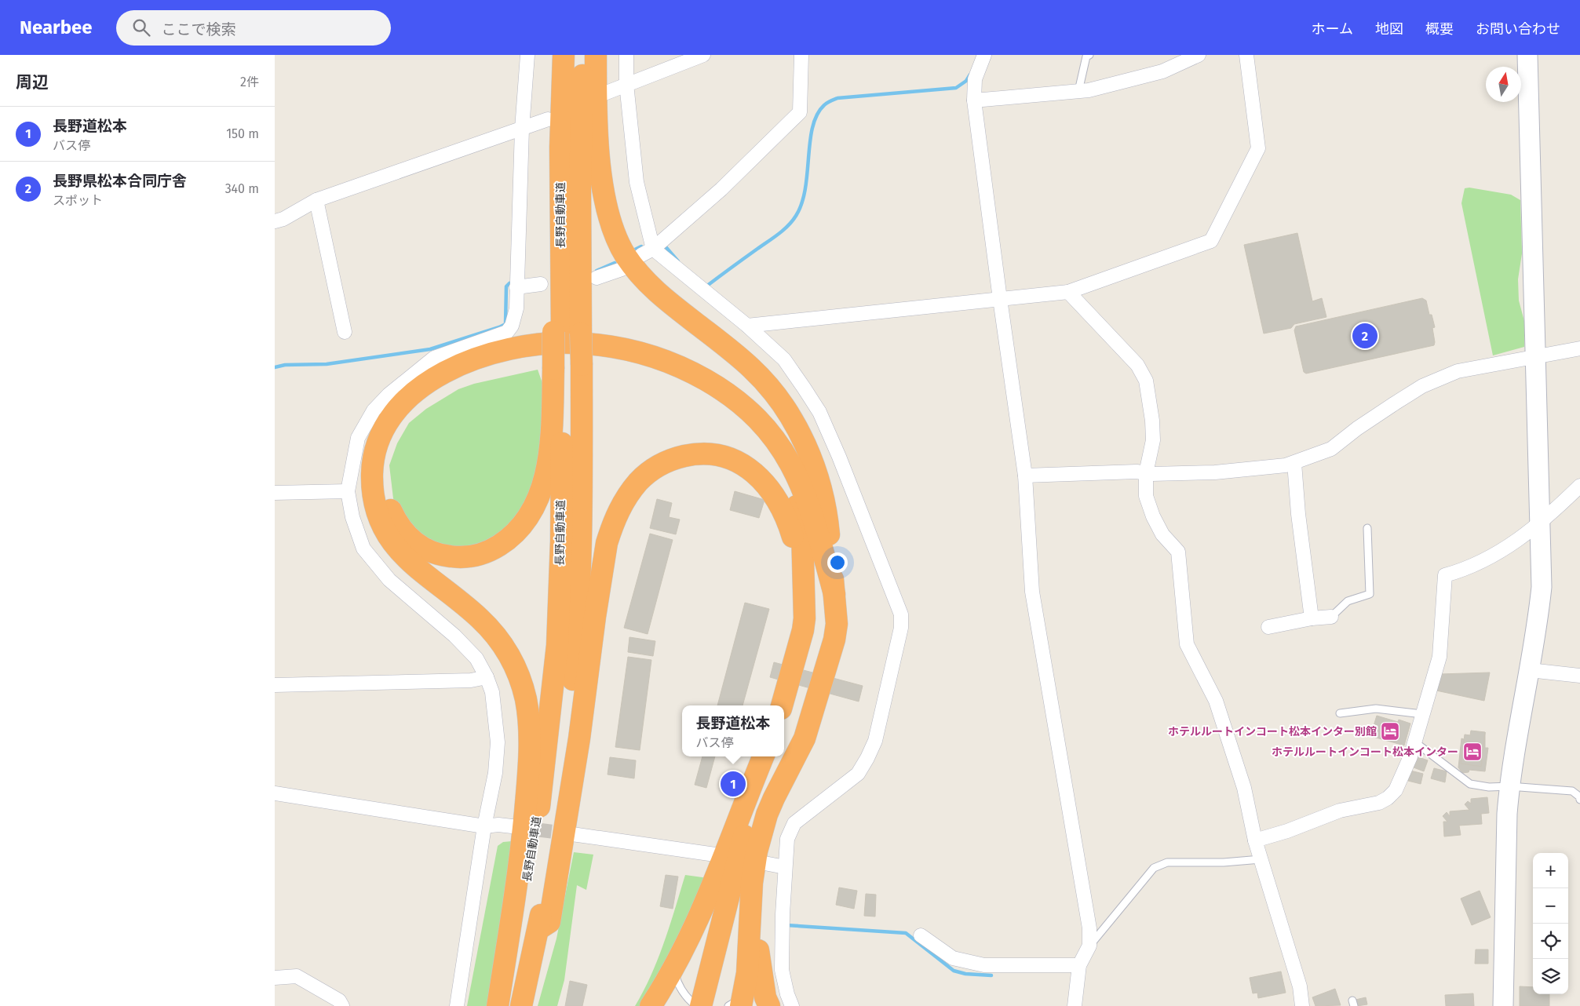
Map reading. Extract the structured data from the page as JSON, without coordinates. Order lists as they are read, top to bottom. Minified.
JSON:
{"streets":{"highway":["長野自動車道"]},"places":{"hotel":["ホテルルートインコート松本インター別館","ホテルルートインコート松本インター"]},"north":"top","page":{"header":"Nearbee","search":"ここで検索","nav":["ホーム","地図","概要","お問い合わせ"],"heading":["周辺","2件"],"list":[{"mark":"1","name":"長野道松本","note":"バス停","value":"150 m"},{"mark":"2","name":"長野県松本合同庁舎","note":"スポット","value":"340 m"}],"pins":["2","1"],"popup":["長野道松本","バス停"],"map_buttons":["+","−"]}}
